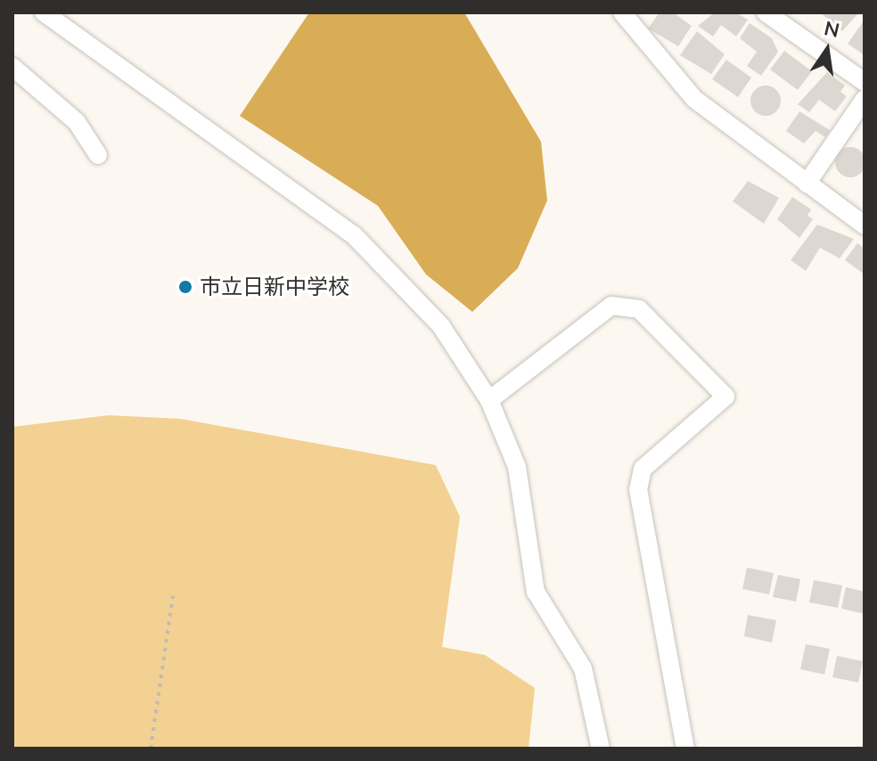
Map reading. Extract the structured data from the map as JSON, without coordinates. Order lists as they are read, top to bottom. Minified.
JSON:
{"places":["市立日新中学校"],"north":"top"}
